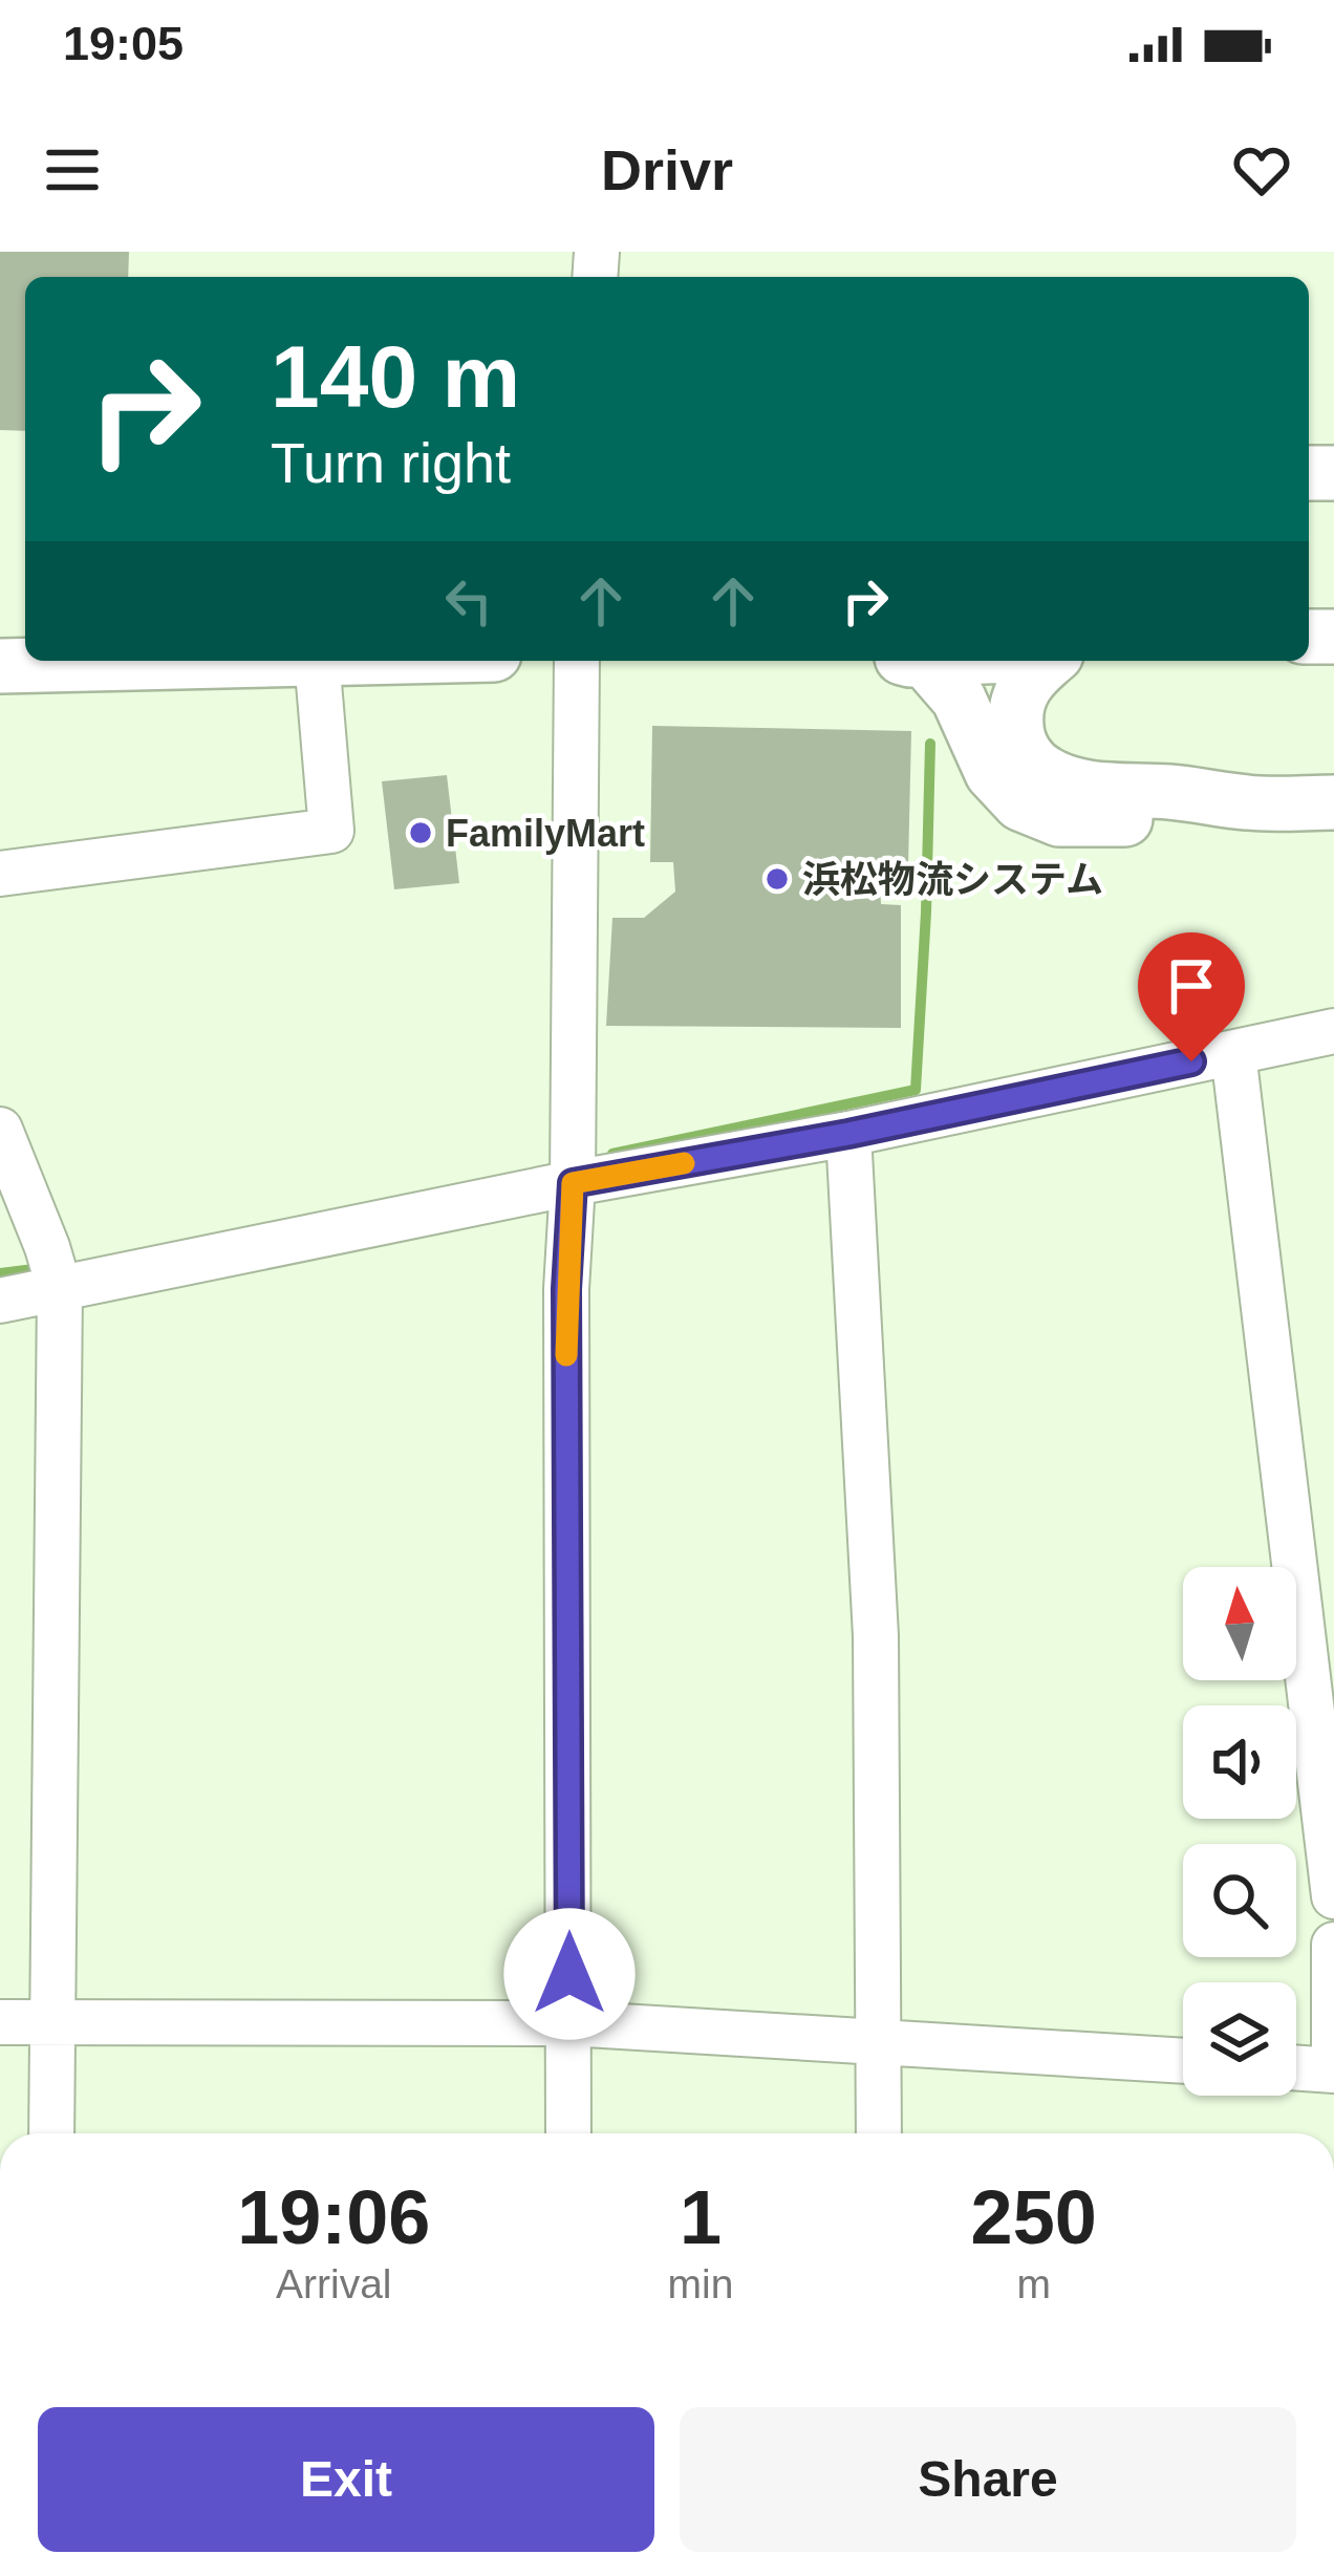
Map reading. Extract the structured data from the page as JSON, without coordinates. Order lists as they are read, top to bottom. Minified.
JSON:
{"places":["FamilyMart","浜松物流システム"],"north":"top","page":{"status":"19:05","header":"Drivr","turn":["140 m","Turn right"],"eta":["19:06","Arrival","1","min","250","m"],"buttons":["Exit","Share"]}}
